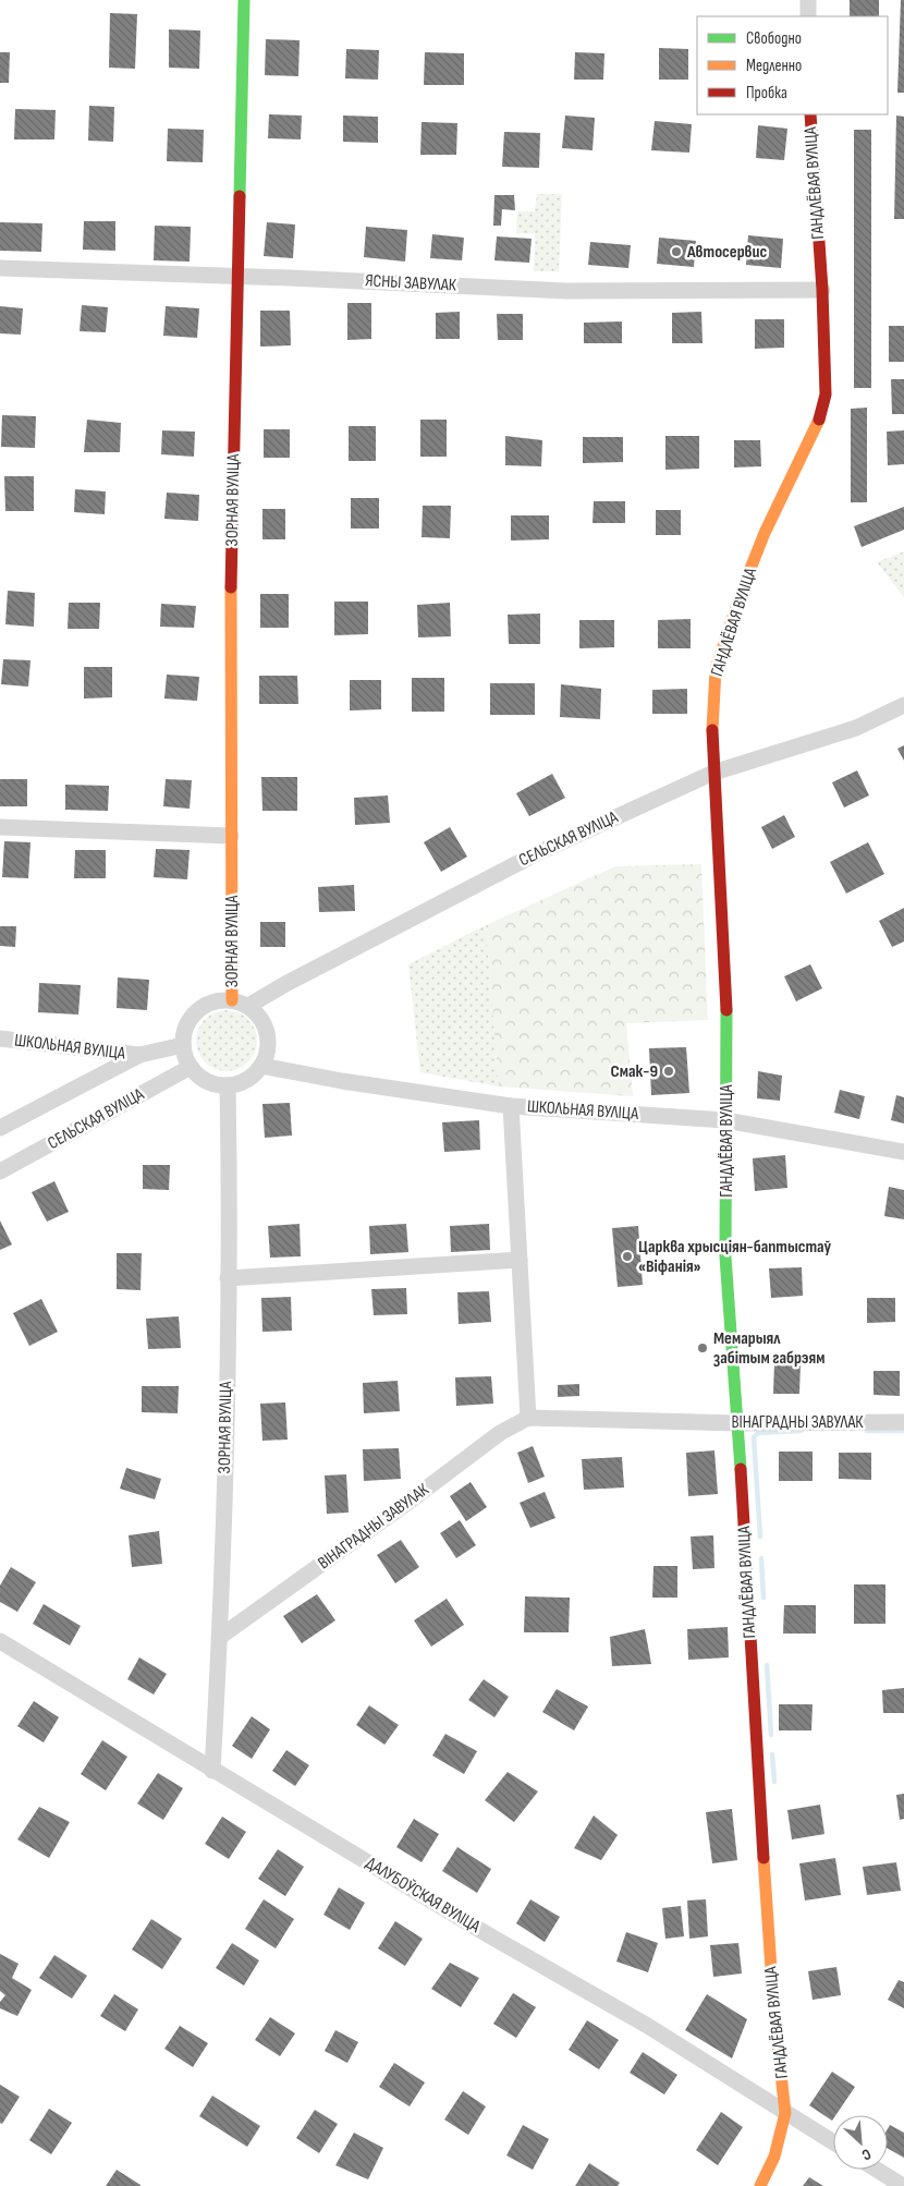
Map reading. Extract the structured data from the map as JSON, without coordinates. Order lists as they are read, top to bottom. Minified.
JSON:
{"streets":{"street":["ГАНДЛЁВАЯ ВУЛІЦА","ЯСНЫ ЗАВУЛАК","ЗОРНАЯ ВУЛІЦА","СЕЛЬСКАЯ ВУЛІЦА","ШКОЛЬНАЯ ВУЛІЦА","ВІНАГРАДНЫ ЗАВУЛАК","ДАЛУБОЎСКАЯ ВУЛІЦА"]},"crossings":[["ГАНДЛЁВАЯ ВУЛІЦА","ЯСНЫ ЗАВУЛАК"],["ГАНДЛЁВАЯ ВУЛІЦА","СЕЛЬСКАЯ ВУЛІЦА"],["ГАНДЛЁВАЯ ВУЛІЦА","ШКОЛЬНАЯ ВУЛІЦА"],["ГАНДЛЁВАЯ ВУЛІЦА","ВІНАГРАДНЫ ЗАВУЛАК"],["ГАНДЛЁВАЯ ВУЛІЦА","ДАЛУБОЎСКАЯ ВУЛІЦА"],["ЯСНЫ ЗАВУЛАК","ЗОРНАЯ ВУЛІЦА"],["ЗОРНАЯ ВУЛІЦА","СЕЛЬСКАЯ ВУЛІЦА"],["ЗОРНАЯ ВУЛІЦА","ШКОЛЬНАЯ ВУЛІЦА"],["ЗОРНАЯ ВУЛІЦА","ВІНАГРАДНЫ ЗАВУЛАК"],["ЗОРНАЯ ВУЛІЦА","ДАЛУБОЎСКАЯ ВУЛІЦА"],["СЕЛЬСКАЯ ВУЛІЦА","ШКОЛЬНАЯ ВУЛІЦА"]],"places":["Автосервис","Смак-9","Царква хрысціян-баптыстаў «Віфанія»","Мемарыял забітым габрэям"],"legend":["Свободно","Медленно","Пробка"],"north":"bottom right"}
